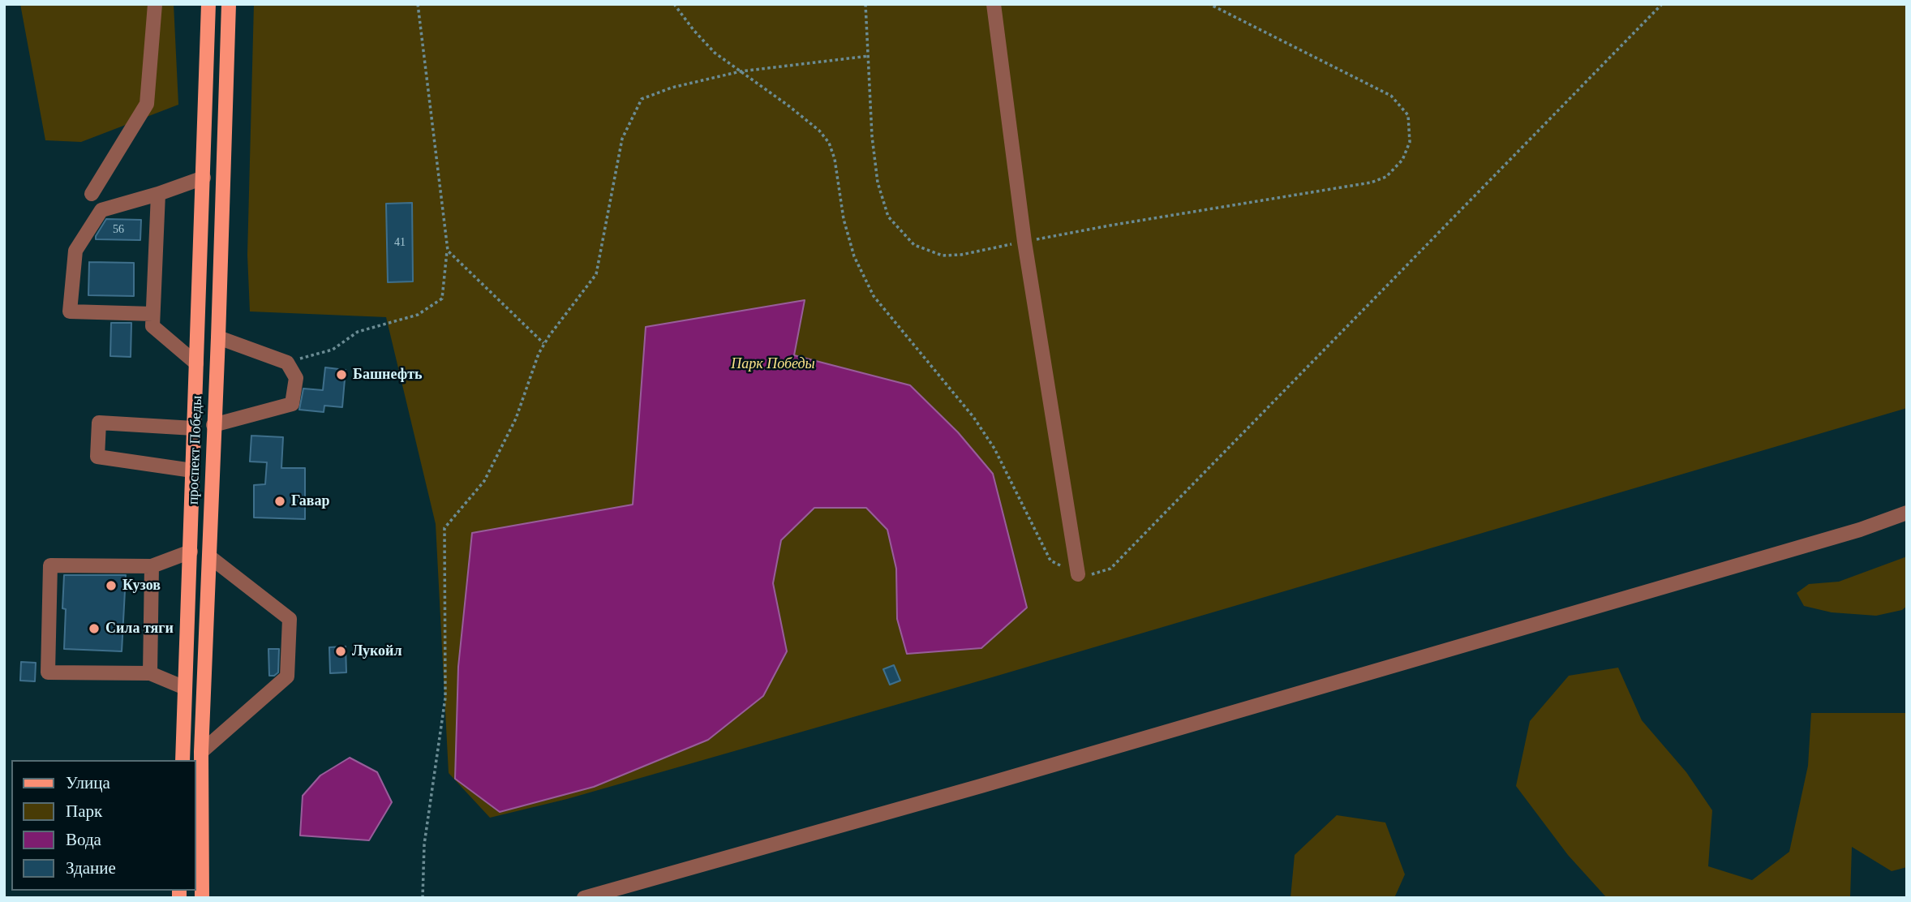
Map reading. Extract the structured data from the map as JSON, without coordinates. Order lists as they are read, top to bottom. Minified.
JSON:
{"streets":{"main road":["проспект Победы"]},"parks":["Парк Победы"],"places":["Башнефть","Гавар","Кузов","Сила тяги","Лукойл"],"house_numbers":["56","41"],"legend":["Улица","Парк","Вода","Здание"]}
